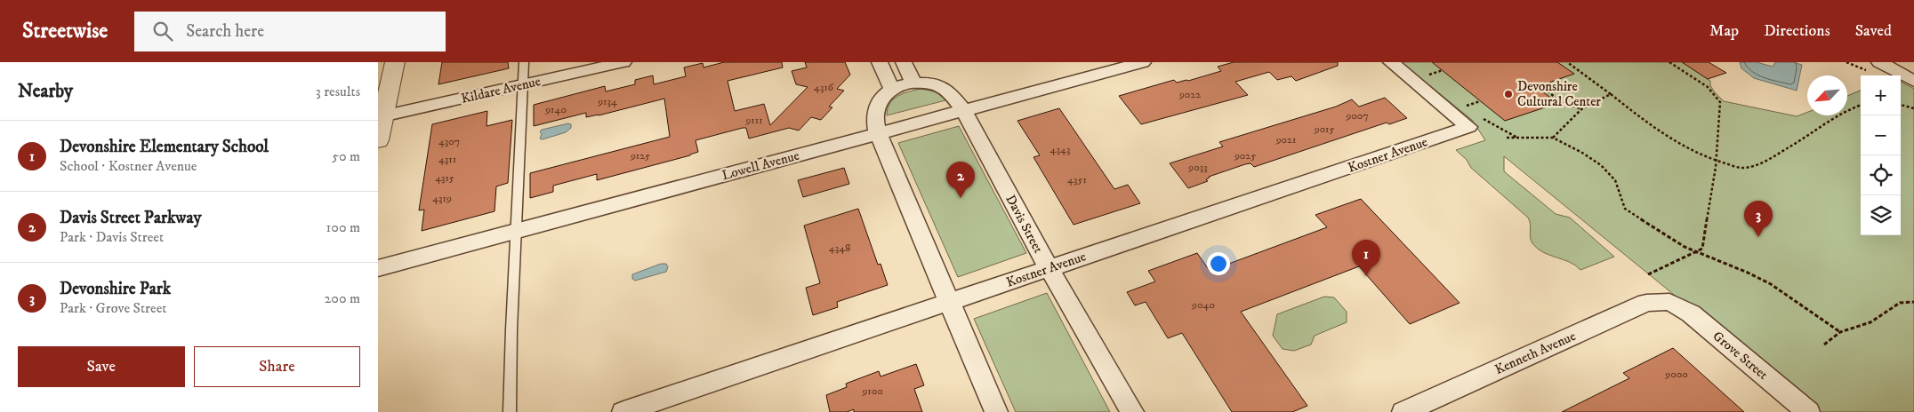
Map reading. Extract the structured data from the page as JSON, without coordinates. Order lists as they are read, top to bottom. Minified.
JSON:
{"streets":{"street":["Kildare Avenue","Kostner Avenue","Lowell Avenue","Davis Street","Kenneth Avenue","Grove Street"]},"crossings":[["Kostner Avenue","Davis Street"],["Lowell Avenue","Davis Street"],["Kenneth Avenue","Grove Street"]],"places":["Devonshire Cultural Center"],"house_numbers":["4316","9022","9134","9140","9007","9111","9015","9021","4307","4343","9125","9025","4311","9033","4315","4351","4319","4348","9040","9000","9100"],"north":"bottom left","page":{"header":"Streetwise","search":"Search here","nav":["Map","Directions","Saved"],"heading":["Nearby","3 results"],"map_buttons":["+","−"],"list":[{"mark":"1","name":"Devonshire Elementary School","note":"School · Kostner Avenue","value":"50 m"},{"mark":"2","name":"Davis Street Parkway","note":"Park · Davis Street","value":"100 m"},{"mark":"3","name":"Devonshire Park","note":"Park · Grove Street","value":"200 m"}],"pins":["2","3","1"],"buttons":["Save","Share"]}}
